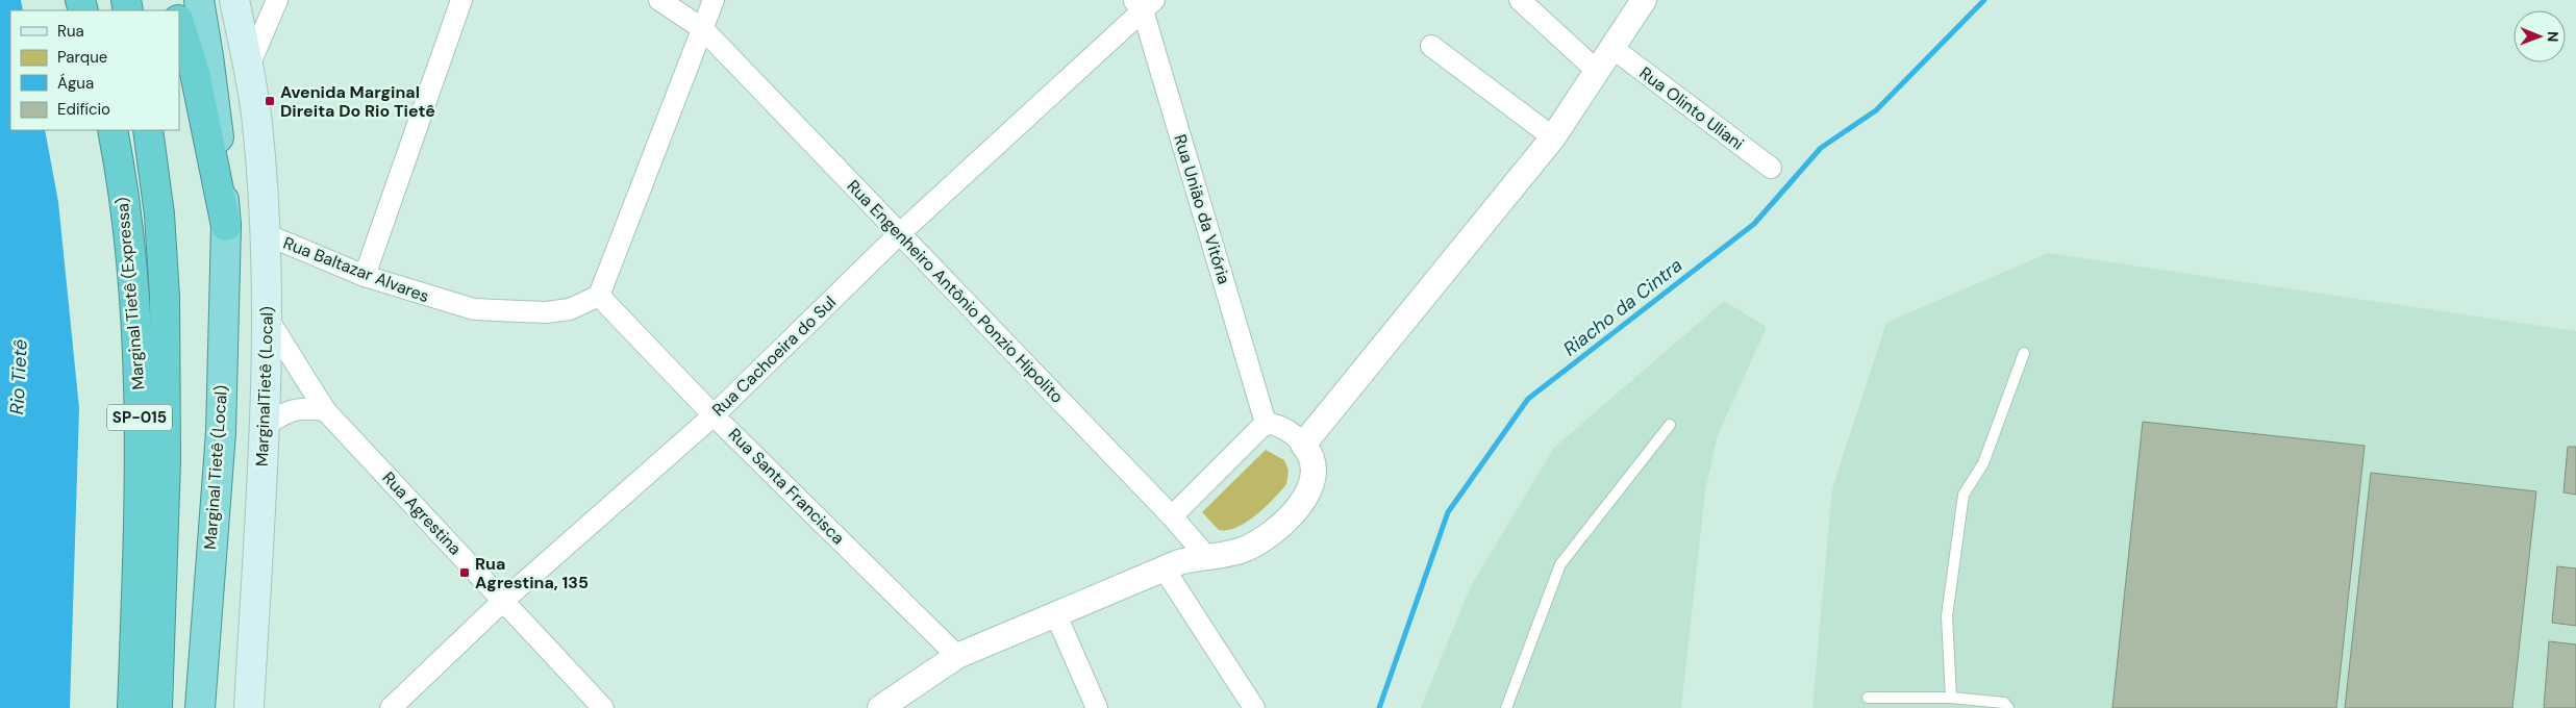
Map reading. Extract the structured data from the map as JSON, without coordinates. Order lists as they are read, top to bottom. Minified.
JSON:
{"streets":{"highway":["Marginal Tietê (Expressa)","SP-015","Marginal Tietê (Local)"],"main road":["MarginalTietê (Local)"],"street":["Rua Olinto Uliani","Rua União da Vitória","Rua Baltazar Alvares","Rua Engenheiro Antônio Ponzio Hipolito","Rua Cachoeira do Sul","Rua Santa Francisca","Rua Agrestina"]},"crossings":[["Rua União da Vitória","Rua Cachoeira do Sul"],["Rua Baltazar Alvares","MarginalTietê (Local)"],["Rua Baltazar Alvares","Rua Santa Francisca"],["Rua Engenheiro Antônio Ponzio Hipolito","Rua Cachoeira do Sul"],["Rua Cachoeira do Sul","Rua Santa Francisca"],["Rua Cachoeira do Sul","Rua Agrestina"],["MarginalTietê (Local)","Rua Agrestina"]],"water":["Riacho da Cintra","Rio Tietê"],"places":{"transit":["Avenida Marginal Direita Do Rio Tietê","Rua Agrestina, 135"]},"legend":["Rua","Parque","Água","Edifício"],"north":"right"}
